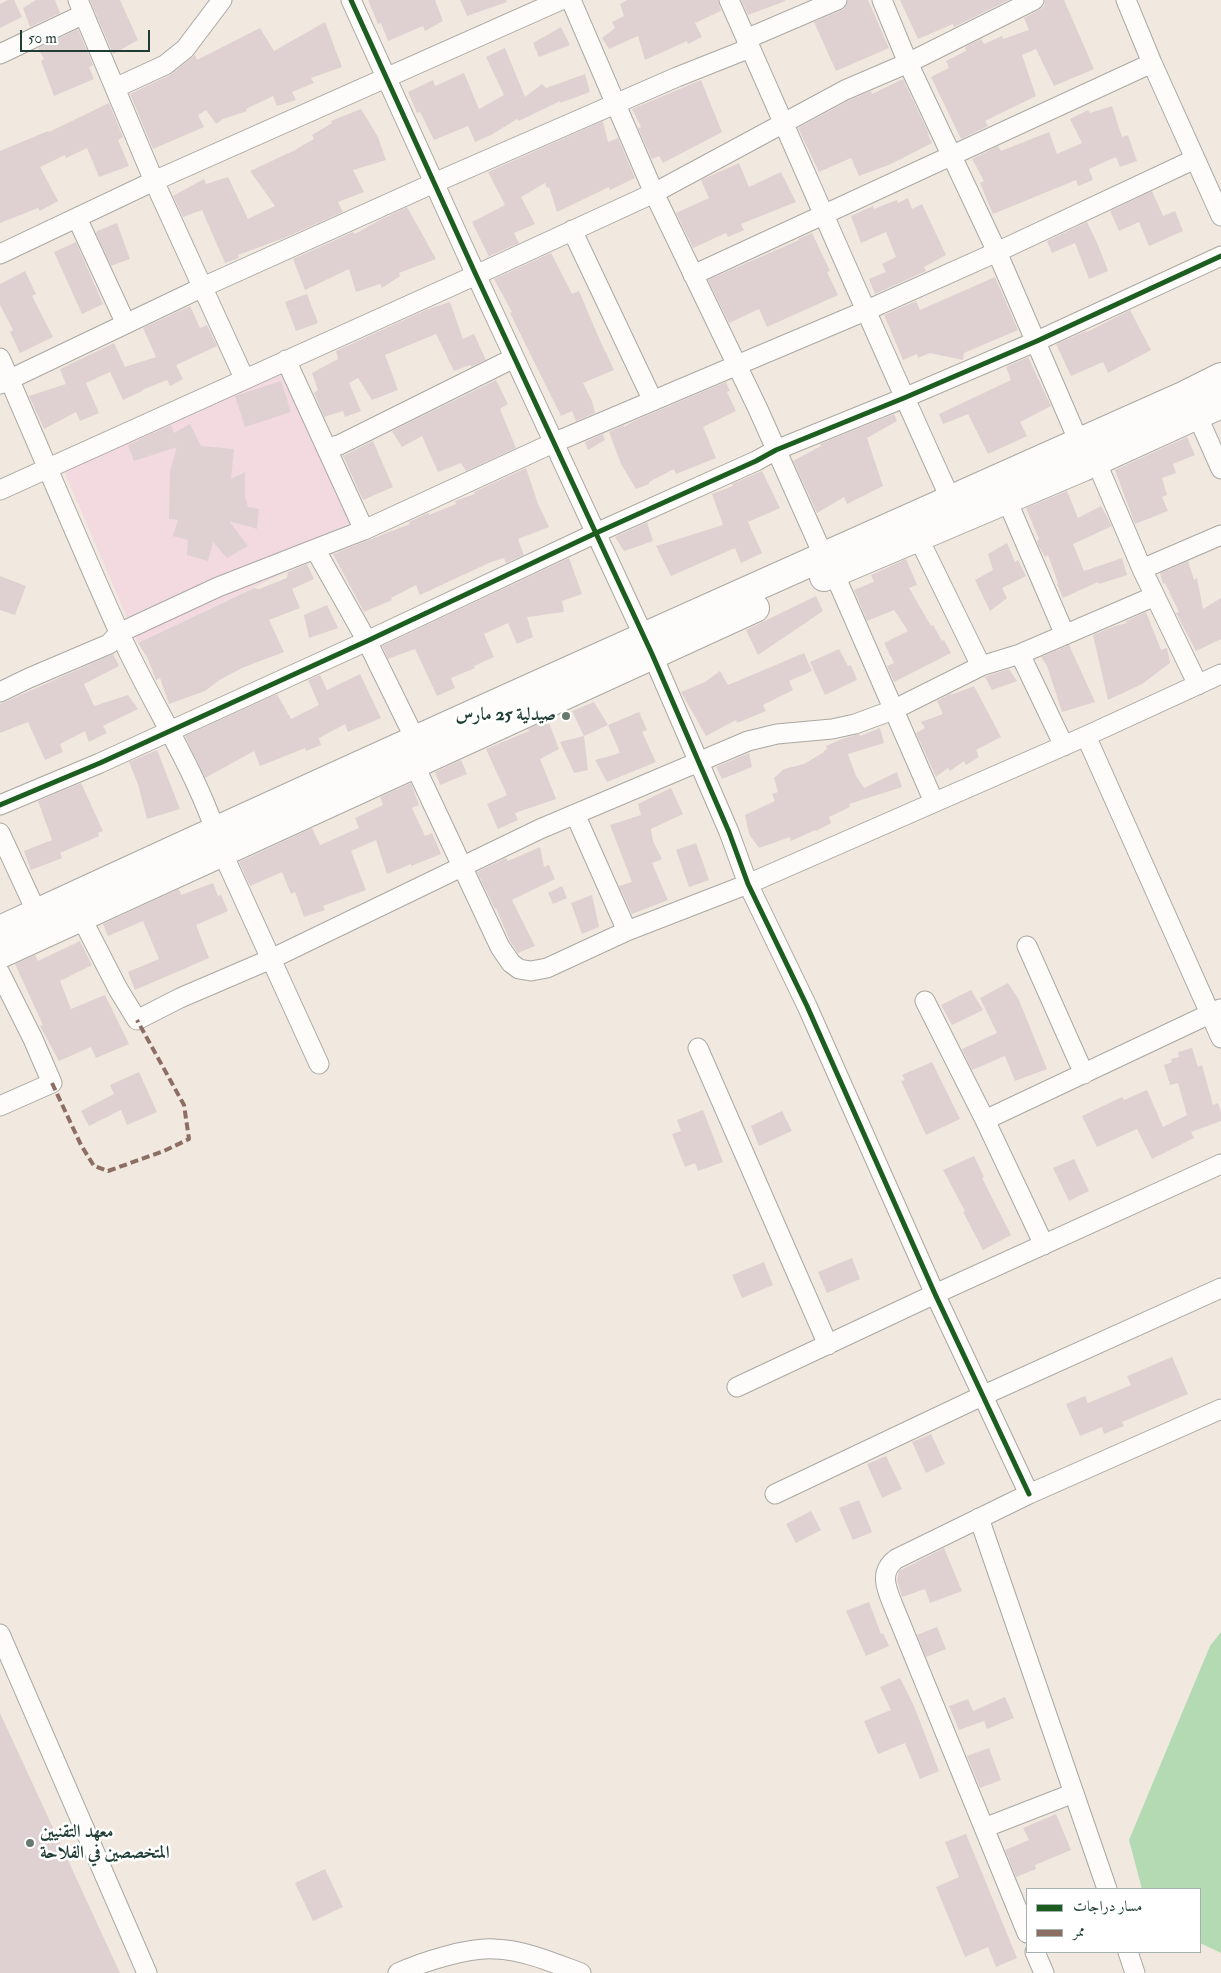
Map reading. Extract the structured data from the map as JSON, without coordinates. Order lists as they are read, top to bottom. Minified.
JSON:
{"places":["صيدلية 25 مارس","معهد التقنيين المتخصصين في الفلاحة"],"legend":["مسار دراجات","ممر"],"scale_bar":"50 m"}
